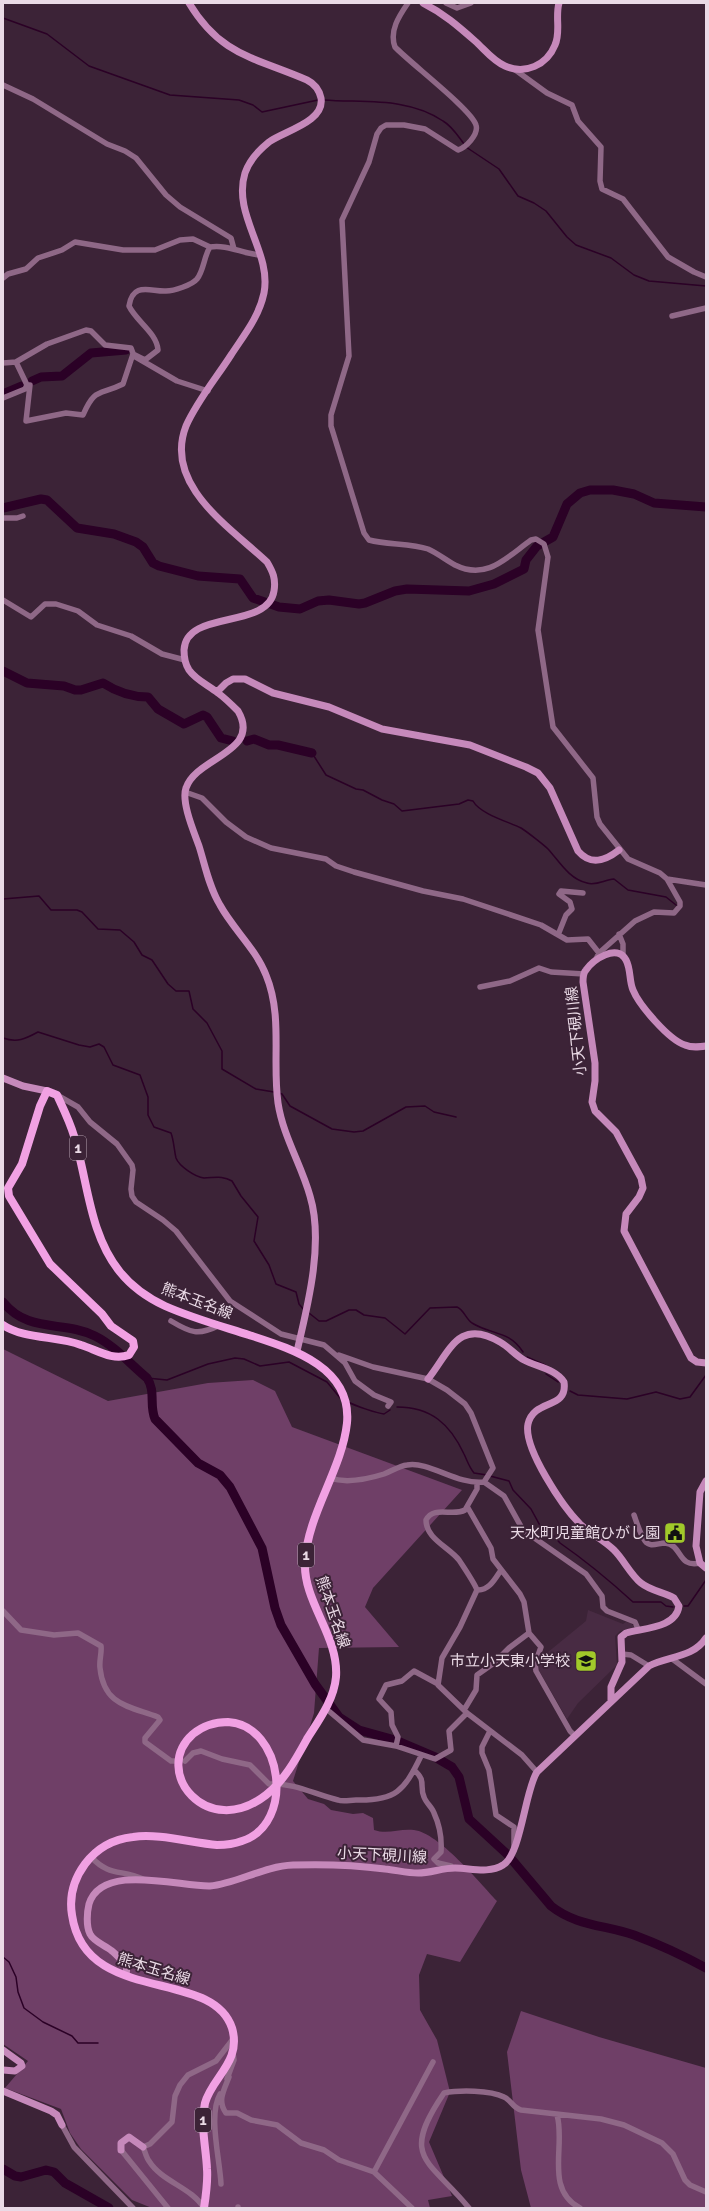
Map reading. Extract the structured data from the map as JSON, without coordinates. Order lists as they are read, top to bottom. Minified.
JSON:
{"streets":{"main road":["1","熊本玉名線"],"street":["小天下硯川線"]},"crossings":[["小天下硯川線","熊本玉名線"]],"places":{"public building":["天水町児童館ひがし園"],"school or university":["市立小天東小学校"]}}
